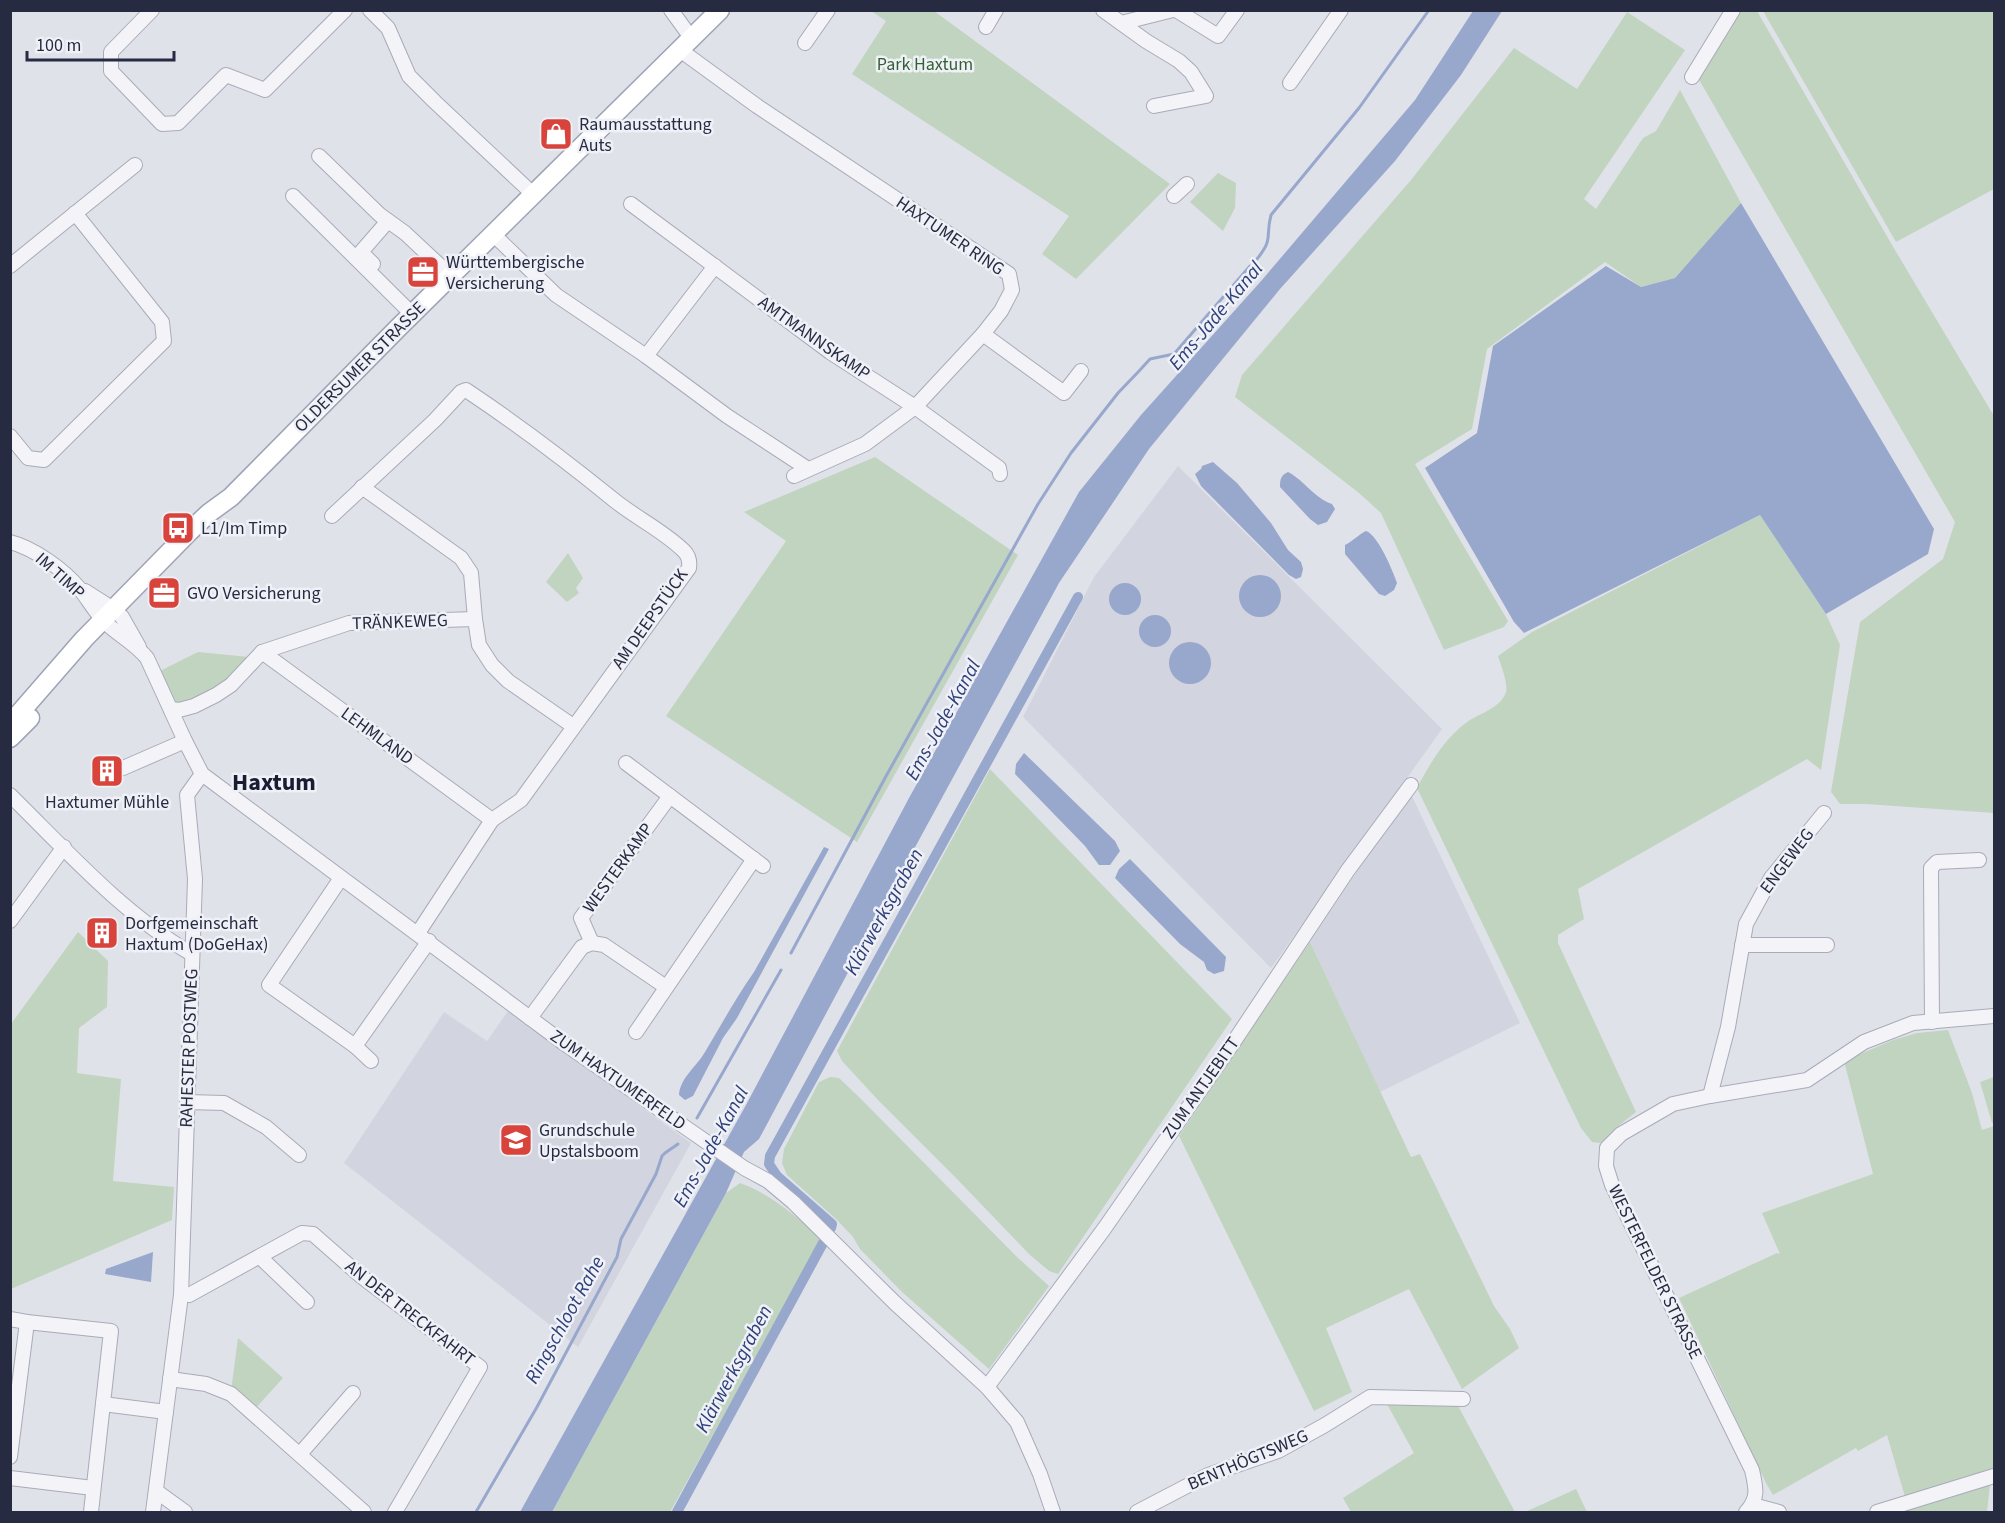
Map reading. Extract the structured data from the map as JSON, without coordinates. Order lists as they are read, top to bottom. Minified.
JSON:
{"streets":{"main road":["OLDERSUMER STRASSE"],"street":["HAXTUMER RING","AMTMANNSKAMP","IM TIMP","AM DEEPSTÜCK","TRÄNKEWEG","LEHMLAND","ENGEWEG","WESTERKAMP","RAHESTER POSTWEG","ZUM HAXTUMERFELD","ZUM ANTJEBITT","WESTERFELDER STRASSE","AN DER TRECKFAHRT","BENTHÖGTSWEG"]},"crossings":[["HAXTUMER RING","AMTMANNSKAMP"],["HAXTUMER RING","OLDERSUMER STRASSE"],["OLDERSUMER STRASSE","IM TIMP"],["IM TIMP","TRÄNKEWEG"],["AM DEEPSTÜCK","LEHMLAND"],["AM DEEPSTÜCK","ZUM HAXTUMERFELD"],["TRÄNKEWEG","LEHMLAND"],["ENGEWEG","WESTERFELDER STRASSE"],["WESTERKAMP","ZUM HAXTUMERFELD"],["RAHESTER POSTWEG","ZUM HAXTUMERFELD"],["RAHESTER POSTWEG","AN DER TRECKFAHRT"],["ZUM HAXTUMERFELD","ZUM ANTJEBITT"]],"districts":["Haxtum"],"water":["Ems-Jade-Kanal","Klärwerksgraben","Ringschloot Rahe"],"parks":["Park Haxtum"],"places":{"shop":["Raumausstattung Auts"],"office":["Württembergische Versicherung","GVO Versicherung"],"bus stop":["L1/Im Timp"],"building":["Haxtumer Mühle","Dorfgemeinschaft Haxtum (DoGeHax)"],"school or university":["Grundschule Upstalsboom"]},"scale_bar":"100 m"}
